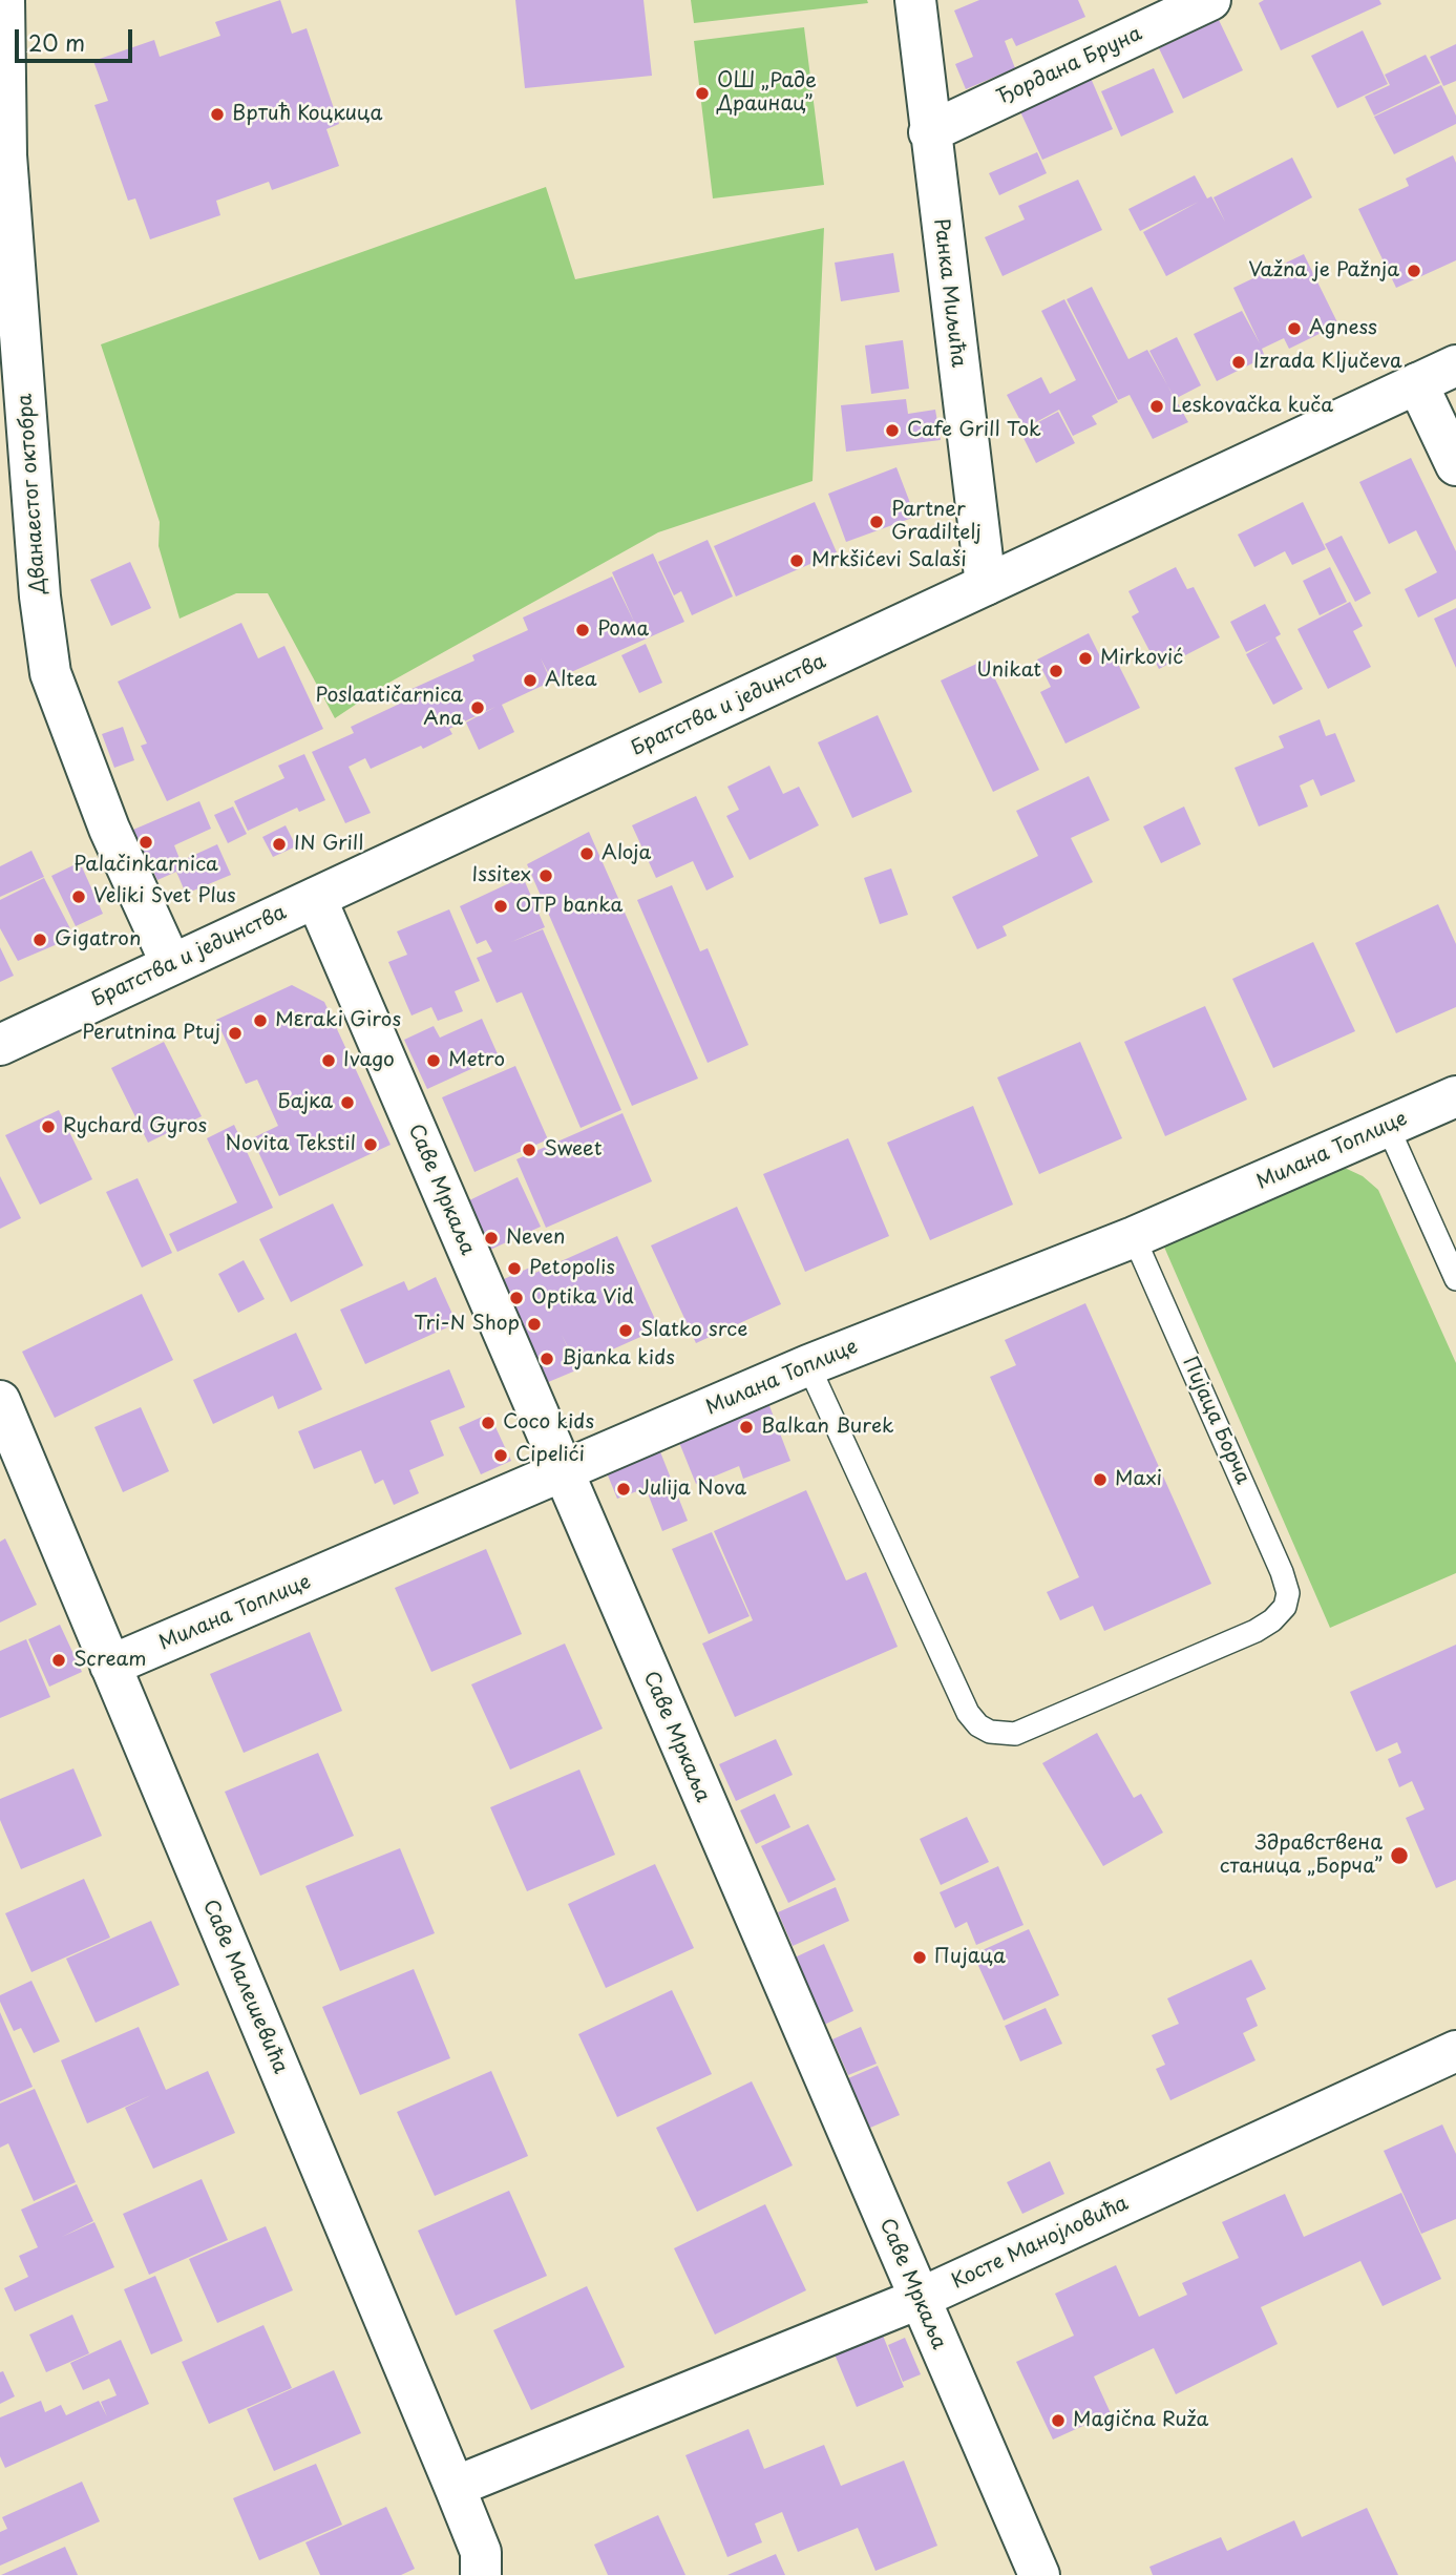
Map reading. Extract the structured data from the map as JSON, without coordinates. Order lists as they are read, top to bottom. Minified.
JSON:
{"streets":{"street":["Ђордана Бруна","Ранка Миљића","Дванаестог октобра","Братства и јединства","Милана Топлице","Саве Мркаља","Саве Малешевића","Косте Манојловића"],"lane":["Пијаца Борча"]},"crossings":[["Ђордана Бруна","Ранка Миљића"],["Ранка Миљића","Братства и јединства"],["Дванаестог октобра","Братства и јединства"],["Братства и јединства","Саве Мркаља"],["Милана Топлице","Саве Мркаља"],["Милана Топлице","Пијаца Борча"],["Милана Топлице","Саве Малешевића"],["Саве Мркаља","Косте Манојловића"],["Саве Малешевића","Косте Манојловића"]],"places":["ОШ „Раде Драинац”","Вртић Коцкица","Važna je Pažnja","Agness","Izrada Ključeva","Leskovačka kuča","Cafe Grill Tok","Partner Gradiltelj","Mrkšićevi Salaši","Рома","Mirković","Unikat","Altea","Poslaatičarnica Ana","Palačinkarnica","IN Grill","Aloja","Issitex","Veliki Svet Plus","OTP banka","Gigatron","Mεraki Giros","Perutnina Ptuj","Ivago","Metro","Бајка","Rychard Gyros","Novita Tekstil","Sweet","Neven","Petopolis","Optika Vid","Tri-N Shop","Slatko srce","Bjanka kids","Coco kids","Balkan Burek","Cipelići","Maxi","Julija Nova","Scream","Здравствена станица „Борча”","Пијаца","Magična Ruža"],"scale_bar":"20 m"}
